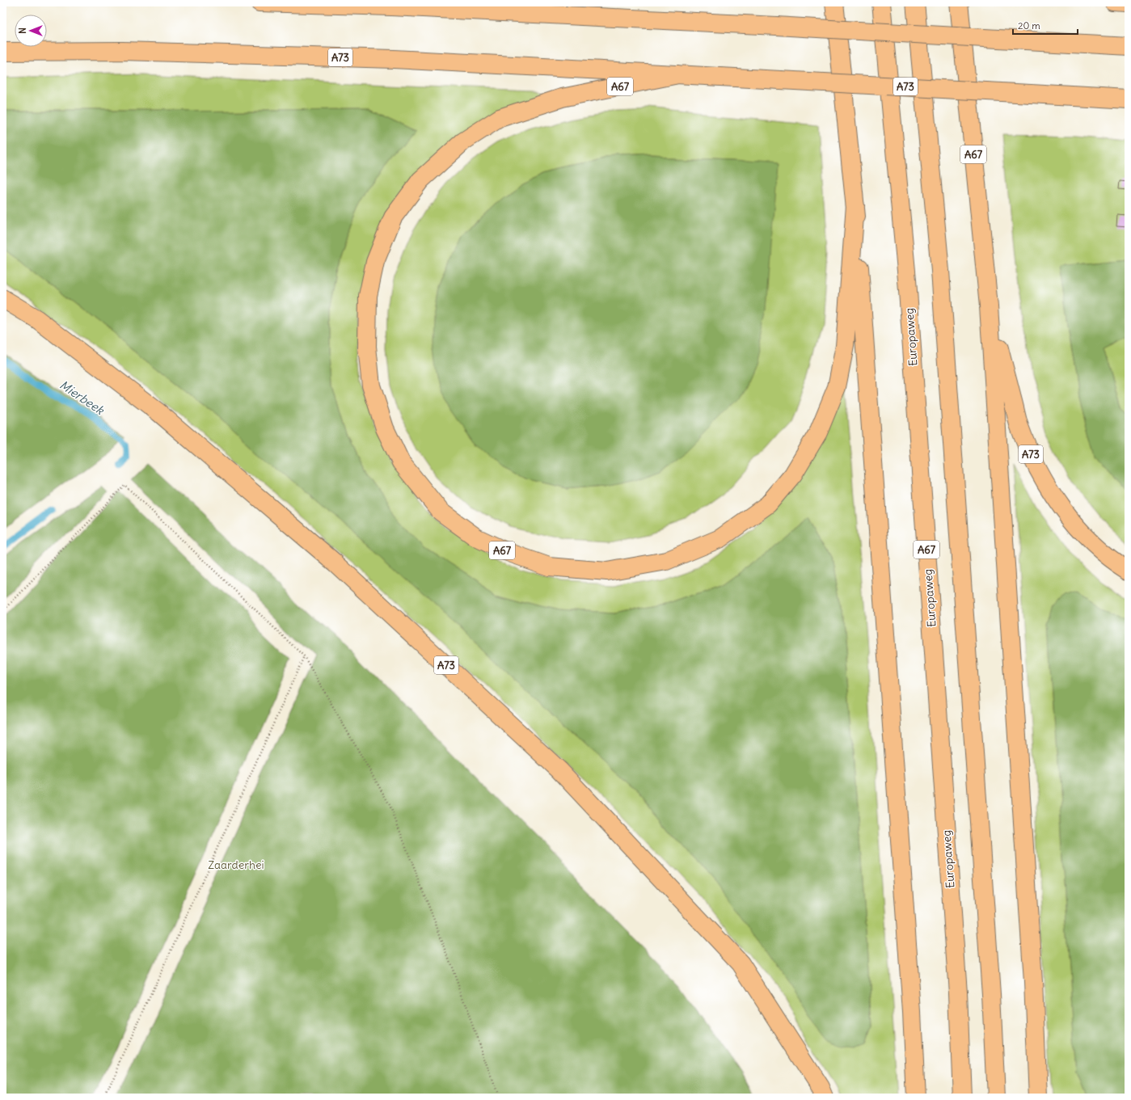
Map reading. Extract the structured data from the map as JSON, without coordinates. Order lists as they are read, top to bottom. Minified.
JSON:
{"streets":{"highway":["A73","A67","Europaweg"]},"crossings":[["A73","A67"]],"water":["Mierbeek"],"parks":["Zaarderhei"],"scale_bar":"20 m","north":"left"}
